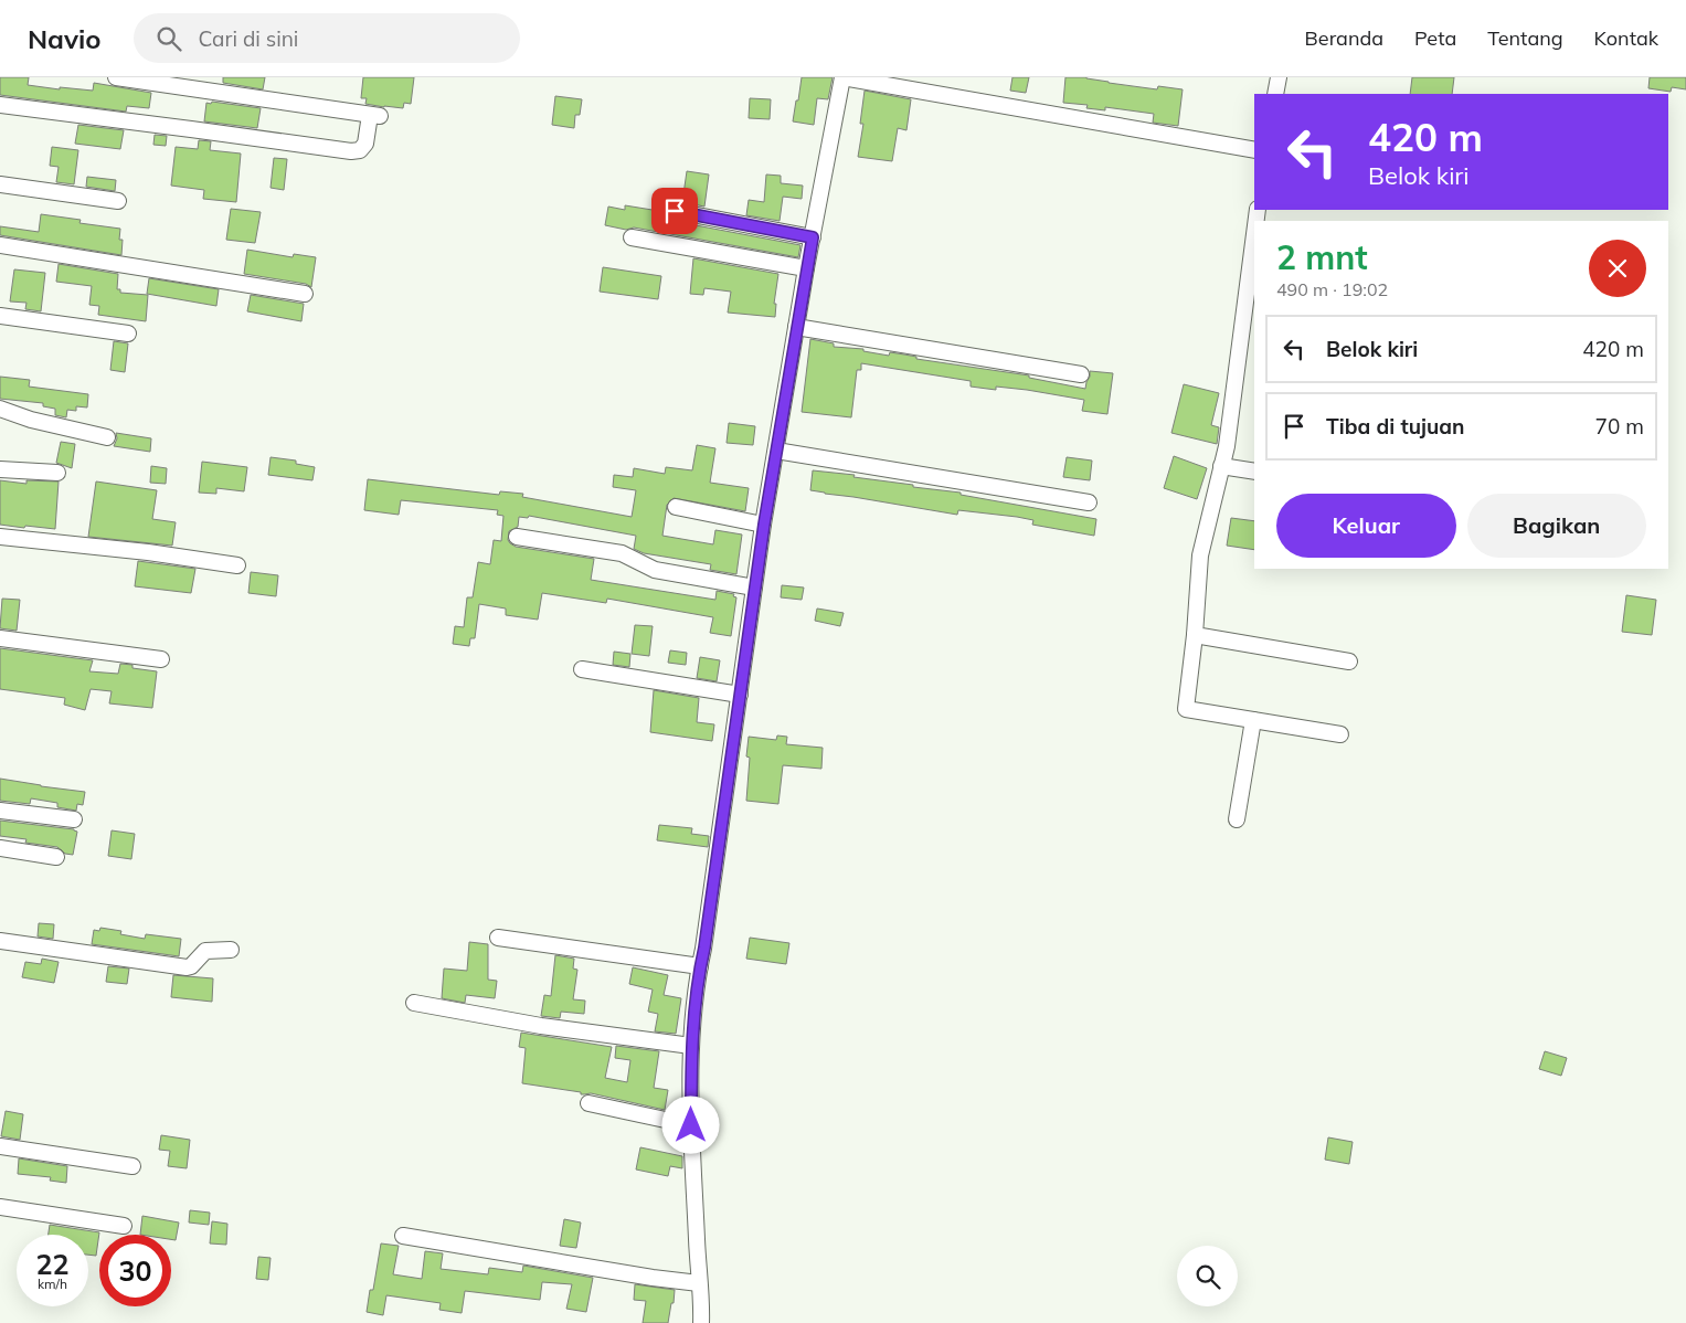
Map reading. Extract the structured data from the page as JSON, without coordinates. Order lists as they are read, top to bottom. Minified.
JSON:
{"page":{"header":"Navio","search":"Cari di sini","nav":["Beranda","Peta","Tentang","Kontak"],"turn":["420 m","Belok kiri"],"heading":["2 mnt","490 m · 19:02"],"list":[{"name":"Belok kiri","value":"420 m"},{"name":"Tiba di tujuan","value":"70 m"}],"buttons":["Keluar","Bagikan"],"speed":"22 km/h","limit":"30"}}
